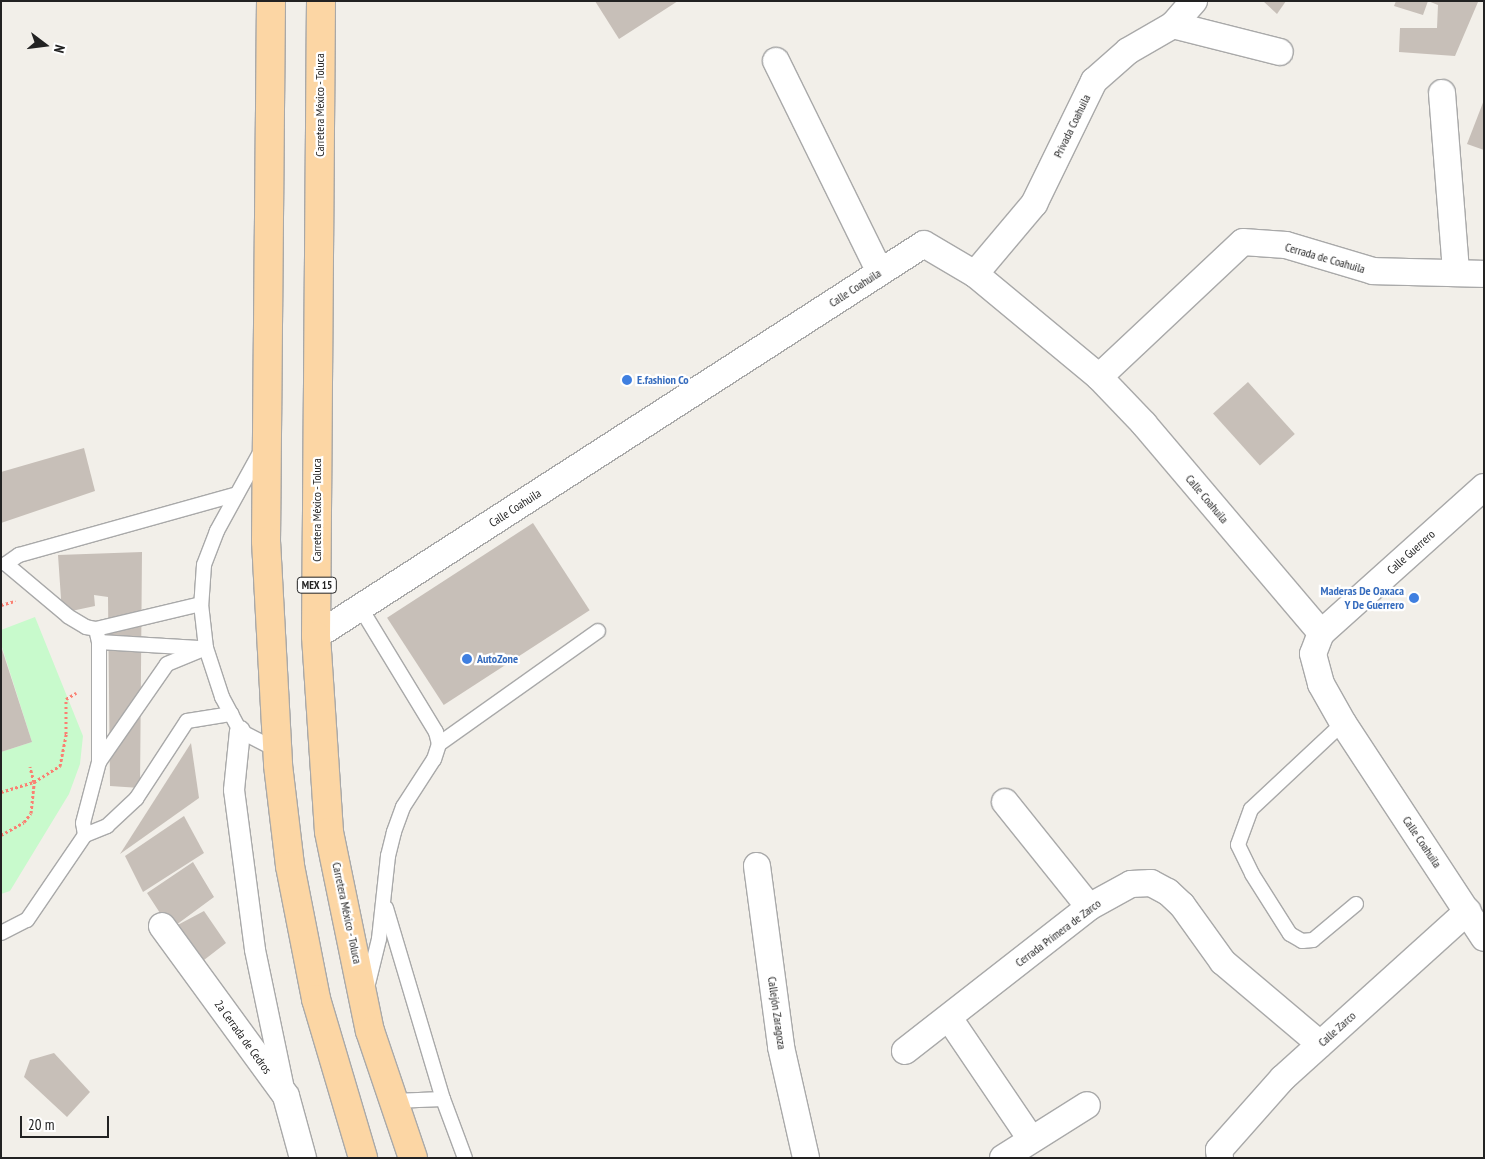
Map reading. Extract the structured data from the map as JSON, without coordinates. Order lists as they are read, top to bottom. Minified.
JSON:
{"streets":{"main road":["Carretera México - Toluca","MEX 15"],"street":["Privada Coahuila","Cerrada de Coahuila","Calle Coahuila","Calle Guerrero","Cerrada Primera de Zarco","Callejón Zaragoza","Calle Zarco","2a Cerrada de Cedros"]},"crossings":[["Carretera México - Toluca","Calle Coahuila"],["Privada Coahuila","Calle Coahuila"],["Cerrada de Coahuila","Calle Coahuila"],["Calle Coahuila","Calle Guerrero"],["Calle Coahuila","Calle Zarco"],["Cerrada Primera de Zarco","Calle Zarco"]],"places":["E.fashion Co","Maderas De Oaxaca Y De Guerrero","AutoZone"],"scale_bar":"20 m","north":"right"}
